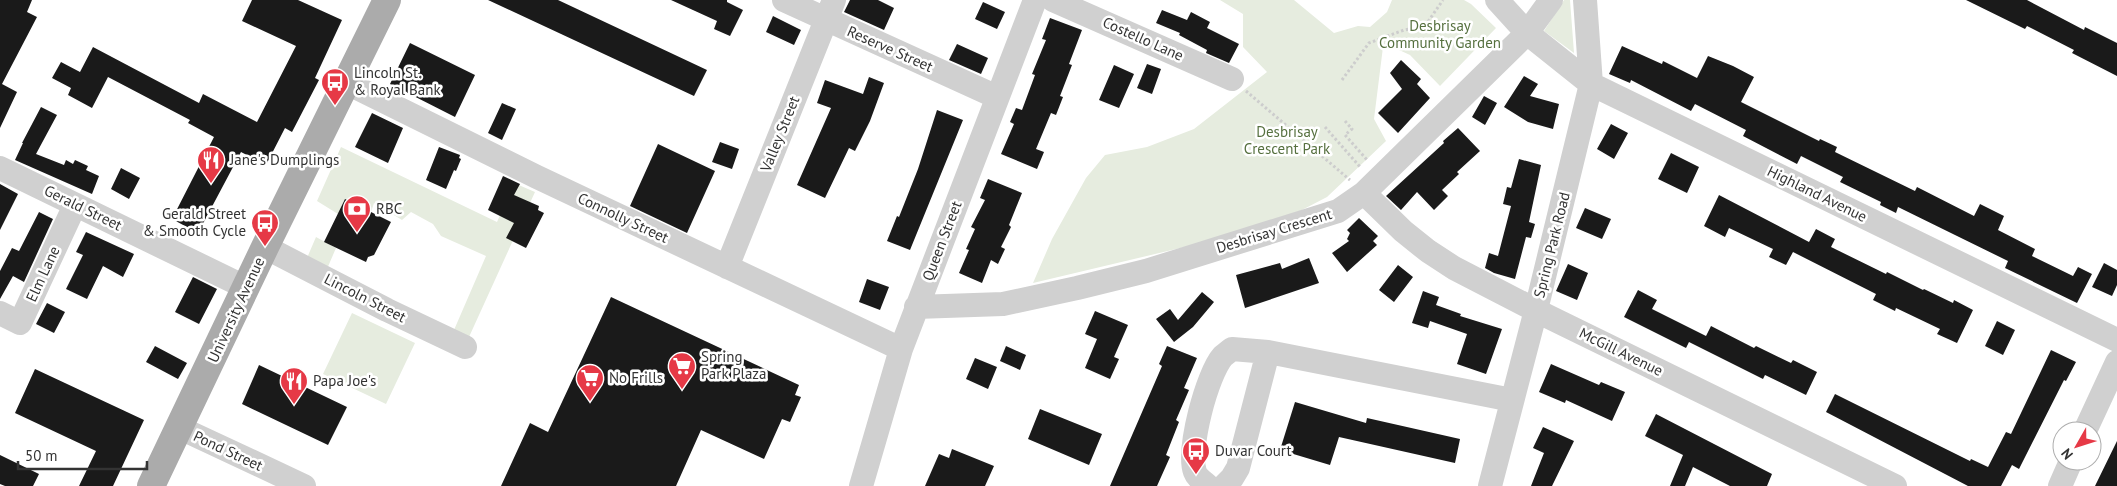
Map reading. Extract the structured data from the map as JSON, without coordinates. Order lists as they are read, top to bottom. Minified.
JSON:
{"streets":{"main road":["University Avenue"],"street":["Costello Lane","Reserve Street","Valley Street","Highland Avenue","Gerald Street","Connolly Street","Desbrisay Crescent","Queen Street","Spring Park Road","Elm Lane","Lincoln Street","McGill Avenue","Pond Street"]},"crossings":[["Reserve Street","Valley Street"],["Reserve Street","Queen Street"],["Valley Street","Connolly Street"],["Highland Avenue","Desbrisay Crescent"],["Highland Avenue","Spring Park Road"],["Gerald Street","Elm Lane"],["Gerald Street","University Avenue"],["Connolly Street","Queen Street"],["Connolly Street","University Avenue"],["Desbrisay Crescent","Queen Street"],["Desbrisay Crescent","McGill Avenue"],["Spring Park Road","McGill Avenue"],["Lincoln Street","University Avenue"],["University Avenue","Pond Street"]],"parks":["Desbrisay Community Garden","Desbrisay Crescent Park"],"places":{"bus stop":["Lincoln St. & Royal Bank","Gerald Street & Smooth Cycle","Duvar Court"],"restaurant":["Jane's Dumplings","Papa Joe's"],"bank":["RBC"],"supermarket":["Spring Park Plaza","No Frills"]},"scale_bar":"50 m","north":"bottom left"}
